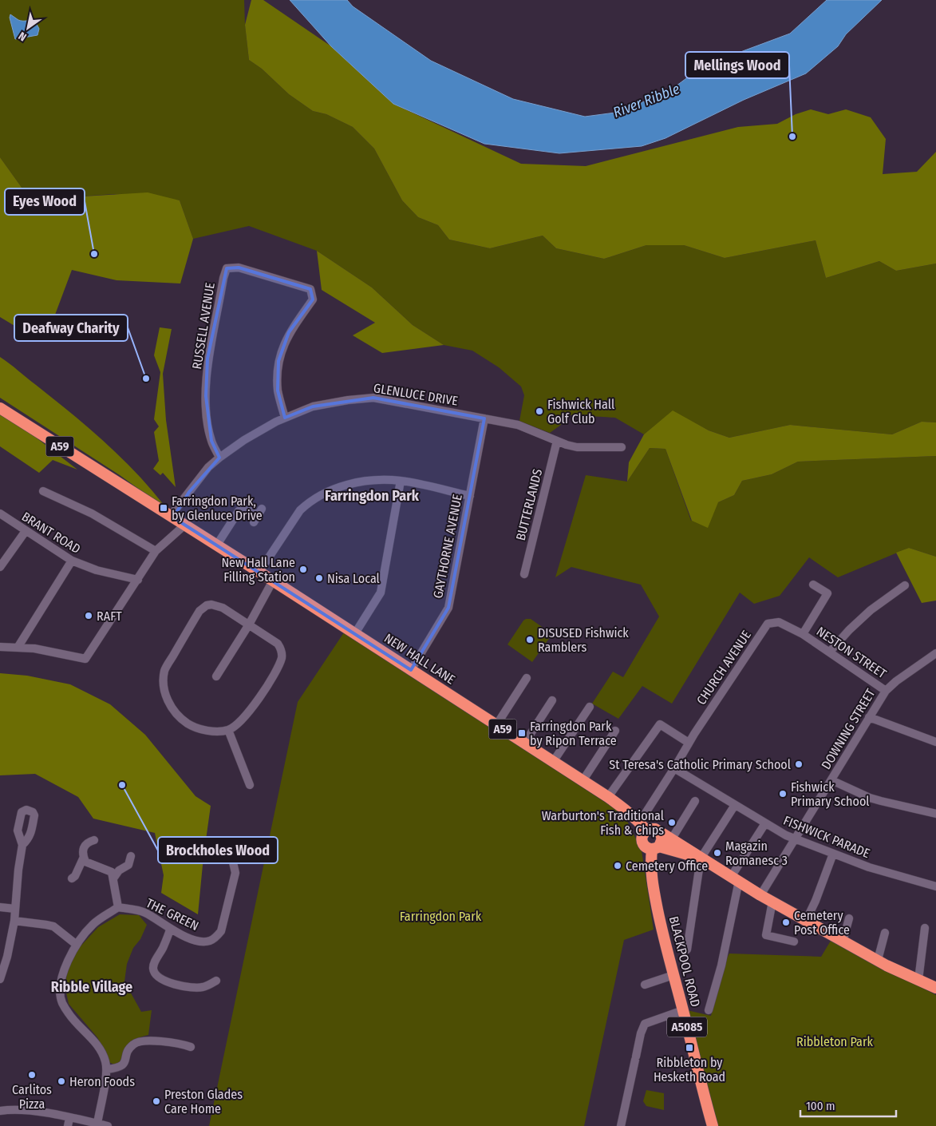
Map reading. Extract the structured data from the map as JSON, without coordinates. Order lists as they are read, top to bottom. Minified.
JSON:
{"streets":{"highway":["A59","NEW HALL LANE","BLACKPOOL ROAD","A5085"],"street":["RUSSELL AVENUE","GLENLUCE DRIVE","BUTTERLANDS","BRANT ROAD","GAYTHORNE AVENUE","NESTON STREET","CHURCH AVENUE","DOWNING STREET","FISHWICK PARADE","THE GREEN"]},"crossings":[["RUSSELL AVENUE","GLENLUCE DRIVE"],["GLENLUCE DRIVE","A59"],["GLENLUCE DRIVE","BUTTERLANDS"],["GLENLUCE DRIVE","GAYTHORNE AVENUE"],["GLENLUCE DRIVE","NEW HALL LANE"],["A59","NEW HALL LANE"],["GAYTHORNE AVENUE","NEW HALL LANE"],["NESTON STREET","CHURCH AVENUE"],["NESTON STREET","DOWNING STREET"],["CHURCH AVENUE","FISHWICK PARADE"],["DOWNING STREET","FISHWICK PARADE"]],"districts":["Farringdon Park","Ribble Village"],"water":["River Ribble"],"parks":["Farringdon Park","Ribbleton Park"],"places":{"other":["Mellings Wood","Eyes Wood","Deafway Charity","Fishwick Hall Golf Club","New Hall Lane Filling Station","Nisa Local","RAFT","DISUSED Fishwick Ramblers","St Teresa's Catholic Primary School","Brockholes Wood","Fishwick Primary School","Warburton's Traditional Fish & Chips","Magazin Romanesc 3","Cemetery Office","Cemetery Post Office","Carlitos Pizza","Heron Foods","Preston Glades Care Home"],"transit":["Farringdon Park, by Glenluce Drive","Farringdon Park by Ripon Terrace","Ribbleton by Hesketh Road"]},"scale_bar":"100 m","north":"bottom left"}
